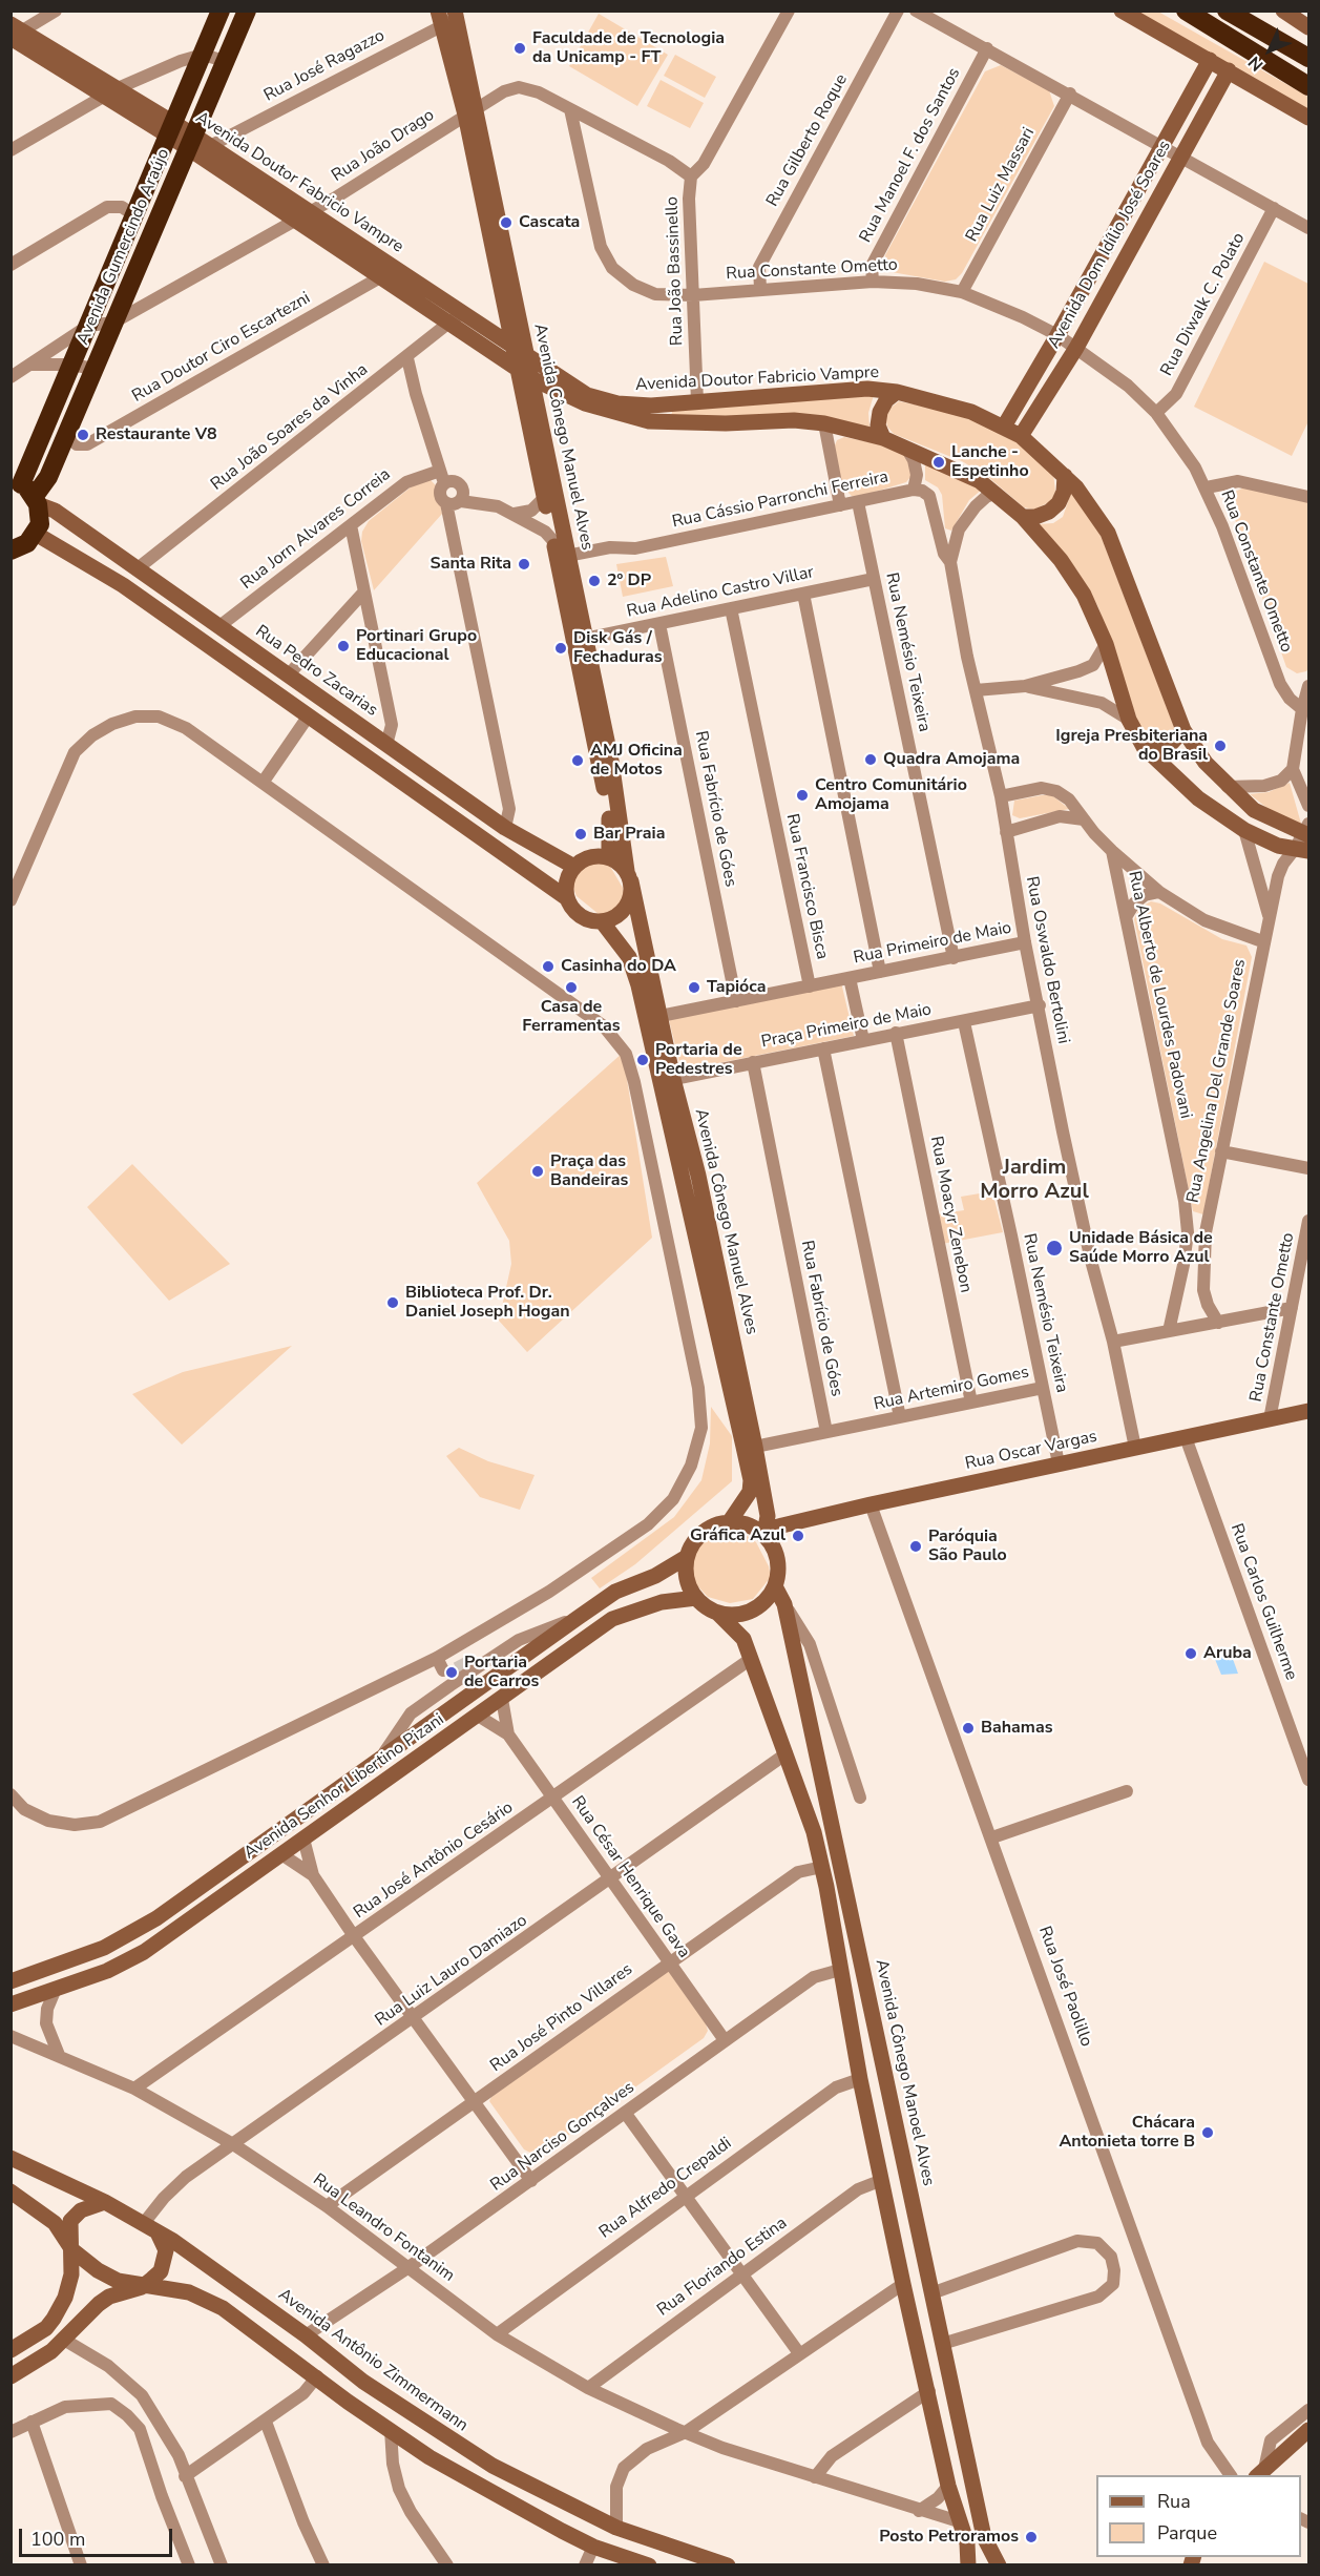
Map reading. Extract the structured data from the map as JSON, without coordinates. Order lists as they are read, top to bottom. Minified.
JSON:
{"streets":{"highway":["Avenida Gumercindo Araújo"],"street":["Rua José Ragazzo","Rua Gilberto Roque","Rua João Drago","Rua Manoel F. dos Santos","Avenida Doutor Fabricio Vampre","Rua Luiz Massari","Avenida Dom Idílio José Soares","Rua Constante Ometto","Rua João Bassinello","Rua Diwalk C. Polato","Rua Doutor Ciro Escartezni","Rua João Soares da Vinha","Avenida Cônego Manuel Alves","Rua Cássio Parronchi Ferreira","Rua Jorn Alvares Correia","Rua Adelino Castro Villar","Rua Nemésio Teixeira","Rua Pedro Zacarias","Rua Fabrício de Góes","Rua Francisco Bisca","Rua Primeiro de Maio","Rua Oswaldo Bertolini","Rua Alberto de Lourdes Padovani","Praça Primeiro de Maio","Rua Angelina Del Grande Soares","Rua Moacyr Zenebon","Rua Artemiro Gomes","Rua Oscar Vargas","Rua Carlos Guilherme","Avenida Senhor Libertino Pizani","Rua José Antônio Cesário","Rua César Henrique Gava","Rua Luiz Lauro Damiazo","Rua José Paolillo","Rua José Pinto Villares","Avenida Cônego Manoel Alves","Rua Narciso Gonçalves","Rua Alfredo Crepaldi","Rua Leandro Fontanim","Rua Floriando Estina","Avenida Antônio Zimmermann"]},"crossings":[["Rua José Ragazzo","Avenida Doutor Fabricio Vampre"],["Rua José Ragazzo","Avenida Gumercindo Araújo"],["Rua José Ragazzo","Avenida Cônego Manuel Alves"],["Rua Gilberto Roque","Rua Constante Ometto"],["Rua João Drago","Avenida Doutor Fabricio Vampre"],["Rua João Drago","Avenida Gumercindo Araújo"],["Rua João Drago","Rua Constante Ometto"],["Rua João Drago","Rua João Bassinello"],["Rua João Drago","Avenida Cônego Manuel Alves"],["Rua Manoel F. dos Santos","Rua Constante Ometto"],["Avenida Doutor Fabricio Vampre","Avenida Dom Idílio José Soares"],["Avenida Doutor Fabricio Vampre","Avenida Gumercindo Araújo"],["Avenida Doutor Fabricio Vampre","Rua João Bassinello"],["Avenida Doutor Fabricio Vampre","Rua Doutor Ciro Escartezni"],["Avenida Doutor Fabricio Vampre","Rua João Soares da Vinha"],["Avenida Doutor Fabricio Vampre","Avenida Cônego Manuel Alves"],["Avenida Doutor Fabricio Vampre","Rua Oswaldo Bertolini"],["Avenida Doutor Fabricio Vampre","Rua Angelina Del Grande Soares"],["Rua Luiz Massari","Rua Constante Ometto"],["Avenida Dom Idílio José Soares","Rua Constante Ometto"],["Avenida Gumercindo Araújo","Rua Doutor Ciro Escartezni"],["Avenida Gumercindo Araújo","Rua Pedro Zacarias"],["Rua Constante Ometto","Rua João Bassinello"],["Rua Constante Ometto","Rua Diwalk C. Polato"],["Rua Constante Ometto","Rua Oscar Vargas"],["Rua João Soares da Vinha","Rua Pedro Zacarias"],["Avenida Cônego Manuel Alves","Rua Cássio Parronchi Ferreira"],["Avenida Cônego Manuel Alves","Rua Adelino Castro Villar"],["Avenida Cônego Manuel Alves","Rua Pedro Zacarias"],["Avenida Cônego Manuel Alves","Rua Primeiro de Maio"],["Avenida Cônego Manuel Alves","Praça Primeiro de Maio"],["Avenida Cônego Manuel Alves","Rua Artemiro Gomes"],["Avenida Cônego Manuel Alves","Rua Oscar Vargas"],["Avenida Cônego Manuel Alves","Avenida Senhor Libertino Pizani"],["Avenida Cônego Manuel Alves","Avenida Cônego Manoel Alves"],["Rua Cássio Parronchi Ferreira","Rua Nemésio Teixeira"],["Rua Cássio Parronchi Ferreira","Rua Oswaldo Bertolini"],["Rua Jorn Alvares Correia","Rua Pedro Zacarias"],["Rua Adelino Castro Villar","Rua Nemésio Teixeira"],["Rua Adelino Castro Villar","Rua Fabrício de Góes"],["Rua Adelino Castro Villar","Rua Francisco Bisca"],["Rua Nemésio Teixeira","Rua Primeiro de Maio"],["Rua Nemésio Teixeira","Praça Primeiro de Maio"],["Rua Nemésio Teixeira","Rua Artemiro Gomes"],["Rua Nemésio Teixeira","Rua Oscar Vargas"],["Rua Fabrício de Góes","Rua Primeiro de Maio"],["Rua Fabrício de Góes","Praça Primeiro de Maio"],["Rua Fabrício de Góes","Rua Artemiro Gomes"],["Rua Francisco Bisca","Rua Primeiro de Maio"],["Rua Primeiro de Maio","Rua Oswaldo Bertolini"],["Rua Oswaldo Bertolini","Praça Primeiro de Maio"],["Rua Oswaldo Bertolini","Rua Oscar Vargas"],["Praça Primeiro de Maio","Rua Moacyr Zenebon"],["Rua Moacyr Zenebon","Rua Artemiro Gomes"],["Rua Oscar Vargas","Rua Carlos Guilherme"],["Rua Oscar Vargas","Avenida Senhor Libertino Pizani"],["Rua Oscar Vargas","Rua José Paolillo"],["Rua Oscar Vargas","Avenida Cônego Manoel Alves"],["Avenida Senhor Libertino Pizani","Rua César Henrique Gava"],["Avenida Senhor Libertino Pizani","Avenida Cônego Manoel Alves"],["Rua José Antônio Cesário","Rua César Henrique Gava"],["Rua José Antônio Cesário","Rua Leandro Fontanim"],["Rua César Henrique Gava","Rua Luiz Lauro Damiazo"],["Rua César Henrique Gava","Rua José Pinto Villares"],["Rua César Henrique Gava","Rua Narciso Gonçalves"],["Rua Luiz Lauro Damiazo","Rua Leandro Fontanim"],["Rua Luiz Lauro Damiazo","Avenida Antônio Zimmermann"],["Rua José Pinto Villares","Rua Leandro Fontanim"],["Rua Narciso Gonçalves","Rua Leandro Fontanim"],["Rua Narciso Gonçalves","Avenida Antônio Zimmermann"],["Rua Alfredo Crepaldi","Rua Leandro Fontanim"],["Rua Leandro Fontanim","Rua Floriando Estina"]],"districts":["Jardim Morro Azul"],"places":["Faculdade de Tecnologia da Unicamp - FT","Cascata","Restaurante V8","Lanche - Espetinho","Santa Rita","2º DP","Portinari Grupo Educacional","Disk Gás / Fechaduras","Igreja Presbiteriana do Brasil","Quadra Amojama","AMJ Oficina de Motos","Centro Comunitário Amojama","Bar Praia","Casinha do DA","Casa de Ferramentas","Tapióca","Portaria de Pedestres","Praça das Bandeiras","Unidade Básica de Saúde Morro Azul","Biblioteca Prof. Dr. Daniel Joseph Hogan","Gráfica Azul","Paróquia São Paulo","Aruba","Portaria de Carros","Bahamas","Chácara Antonieta torre B","Posto Petroramos"],"legend":["Rua","Parque"],"scale_bar":"100 m","north":"bottom left"}
